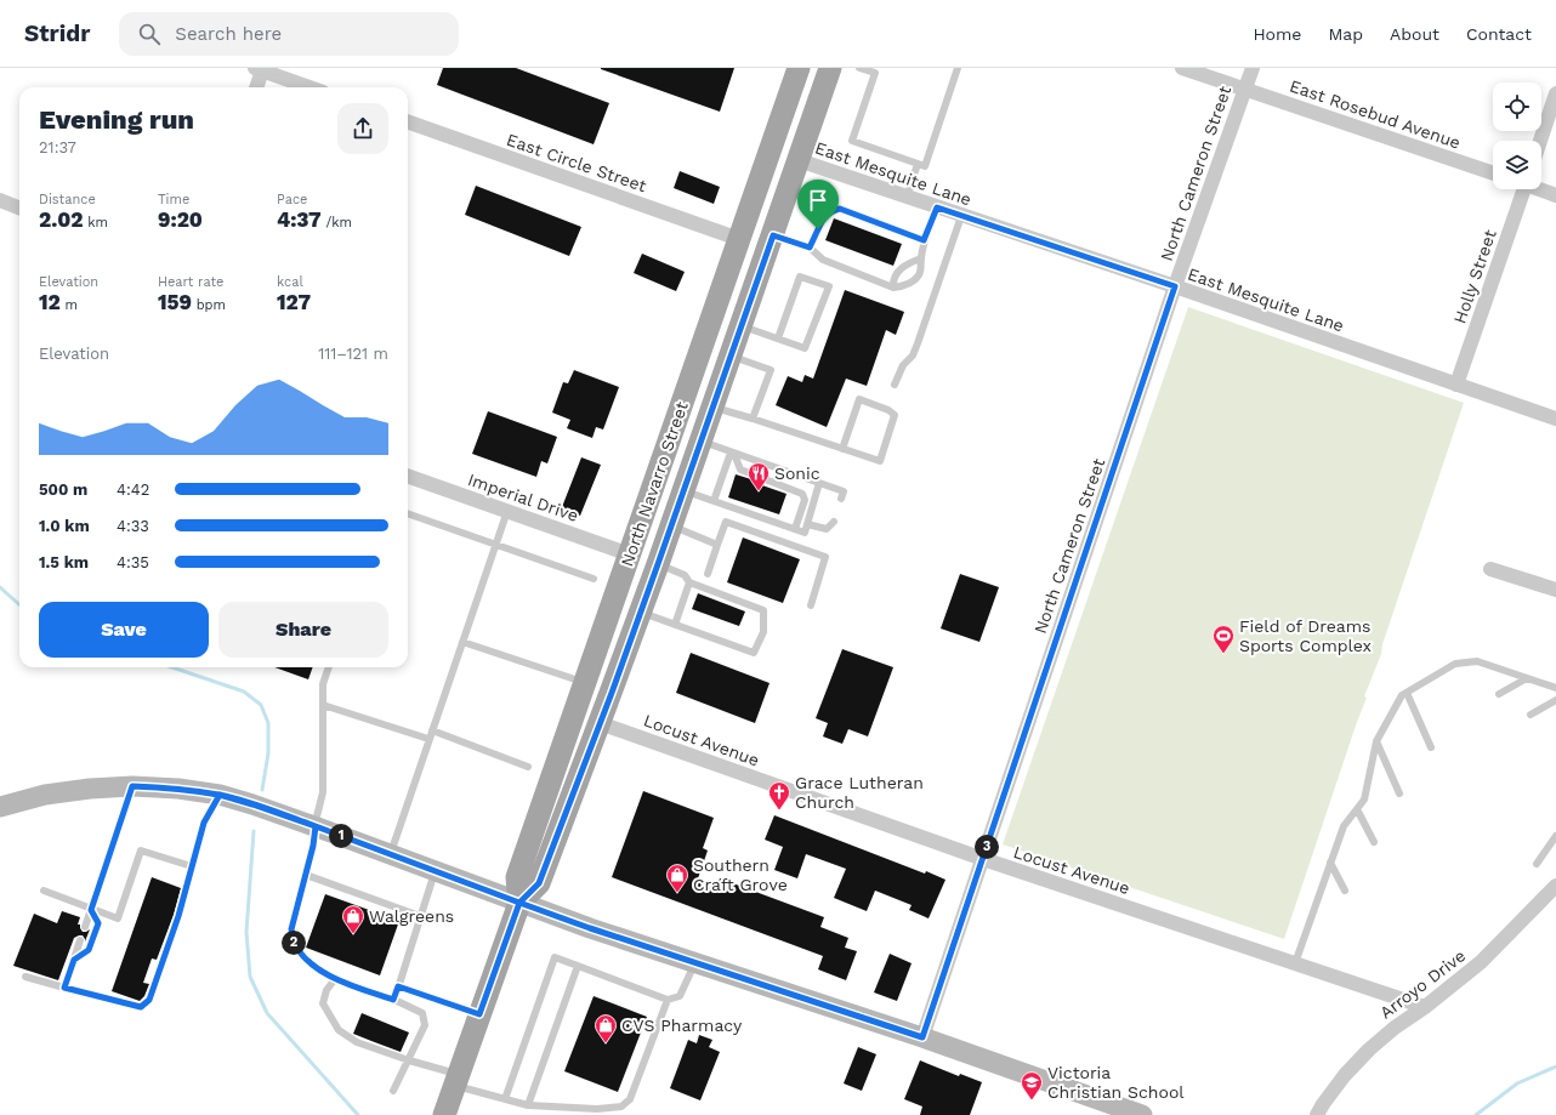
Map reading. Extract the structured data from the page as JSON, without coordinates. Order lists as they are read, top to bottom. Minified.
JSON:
{"streets":{"main road":["North Navarro Street"],"street":["East Rosebud Avenue","East Circle Street","East Mesquite Lane","North Cameron Street","Holly Street","Imperial Drive","Locust Avenue","Arroyo Drive"]},"crossings":[["East Rosebud Avenue","North Cameron Street"],["East Circle Street","North Navarro Street"],["East Mesquite Lane","North Cameron Street"],["East Mesquite Lane","Holly Street"],["East Mesquite Lane","North Navarro Street"],["North Cameron Street","Locust Avenue"],["North Navarro Street","Imperial Drive"],["North Navarro Street","Locust Avenue"],["Locust Avenue","Arroyo Drive"]],"places":{"restaurant":["Sonic"],"sports":["Field of Dreams Sports Complex"],"church":["Grace Lutheran Church"],"shop":["Southern Craft Grove","Walgreens","CVS Pharmacy"],"school or university":["Victoria Christian School"]},"page":{"header":"Stridr","search":"Search here","nav":["Home","Map","About","Contact"],"heading":["Evening run","21:37"],"stats":[["Distance","2.02 km"],["Time","9:20"],["Pace","4:37 /km"],["Elevation","12 m"],["Heart rate","159 bpm"],["kcal","127"]],"chart":["Elevation","111–121 m"],"list":[{"name":"500 m","note":"4:42"},{"name":"1.0 km","note":"4:33"},{"name":"1.5 km","note":"4:35"}],"buttons":["Save","Share"],"pins":["1","3","2"]}}
